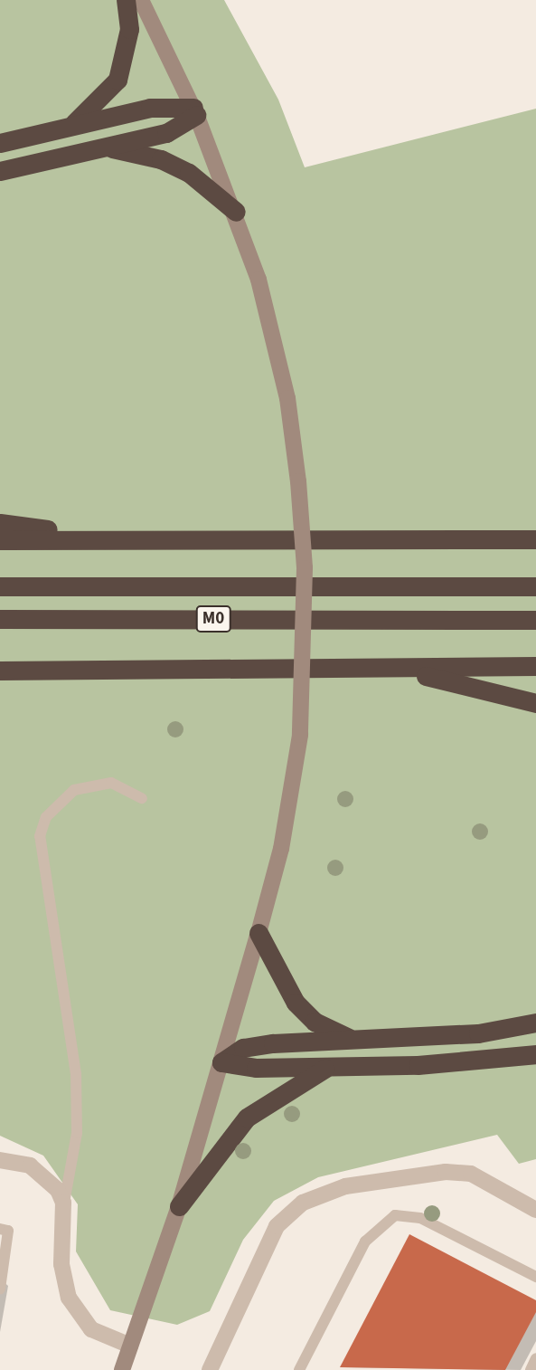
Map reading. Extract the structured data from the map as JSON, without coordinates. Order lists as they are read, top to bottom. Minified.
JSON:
{"streets":{"highway":["M0"]}}
